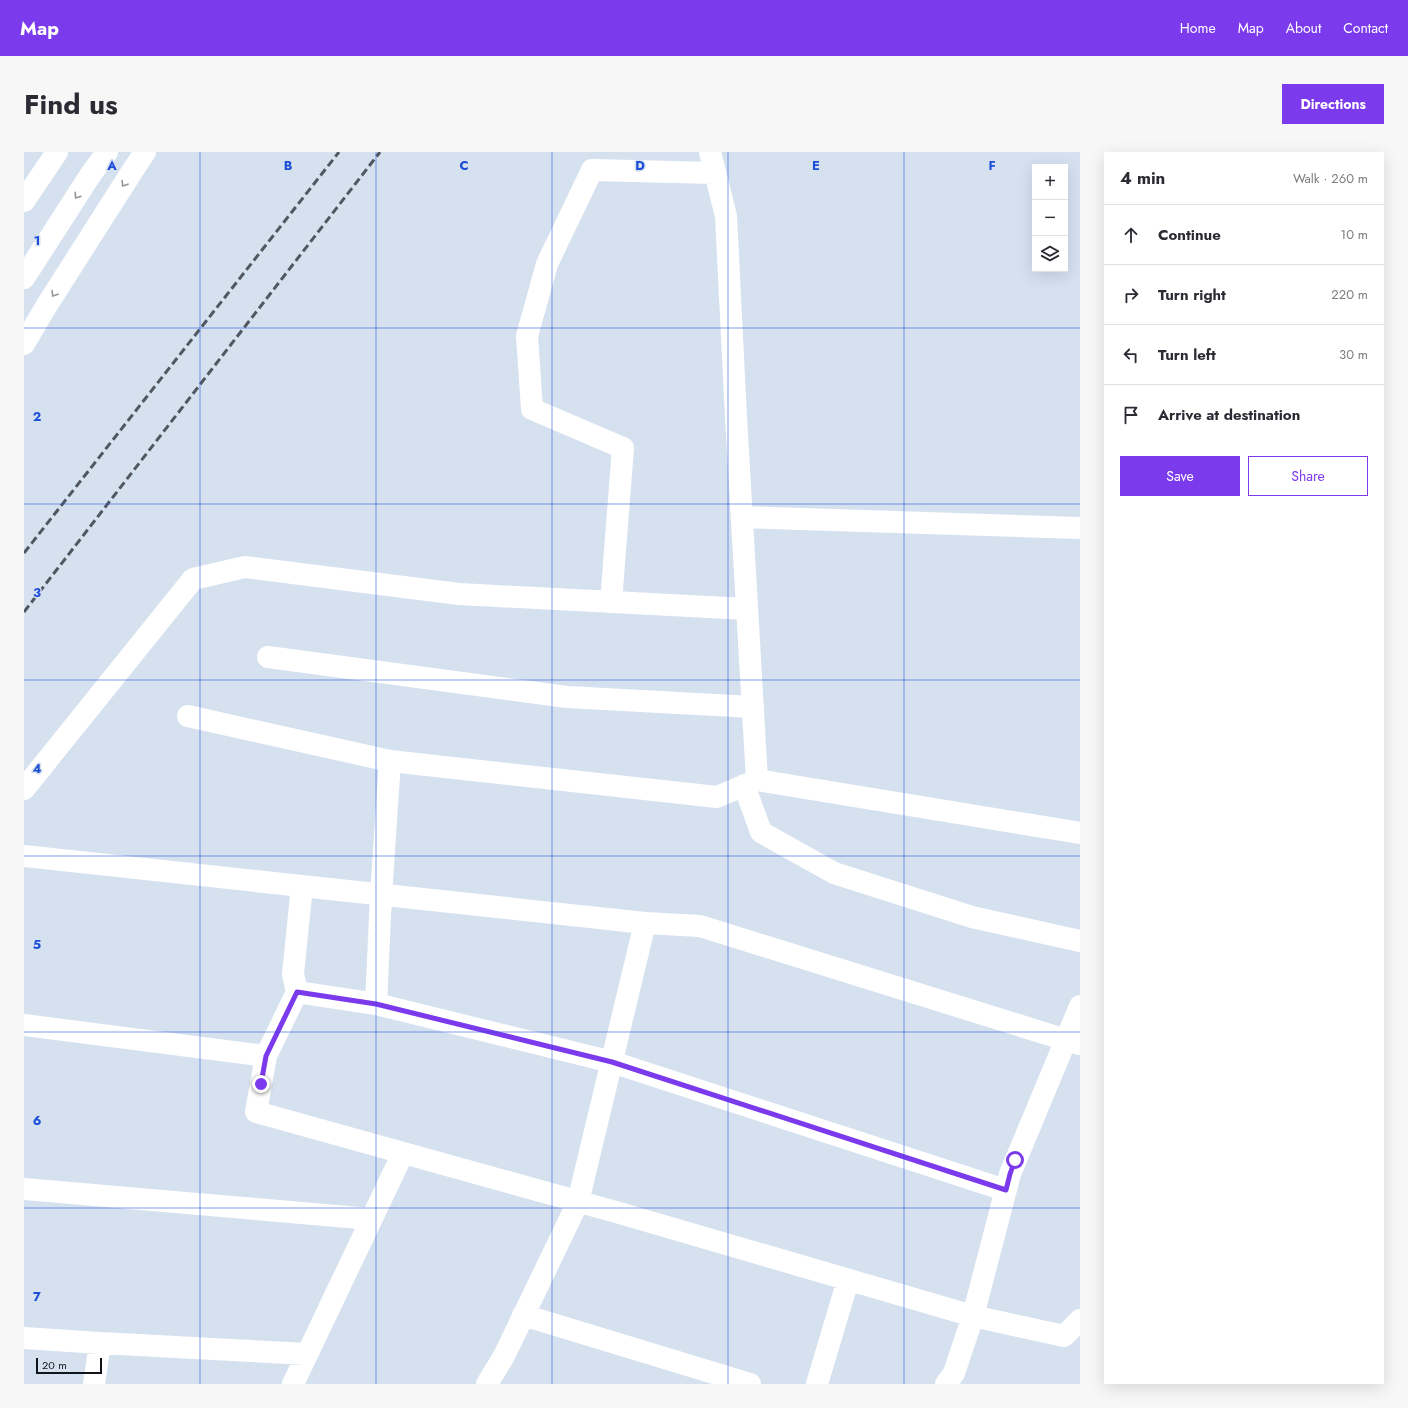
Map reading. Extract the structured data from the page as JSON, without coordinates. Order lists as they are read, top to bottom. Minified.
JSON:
{"scale_bar":"20 m","page":{"header":"Map","nav":["Home","Map","About","Contact"],"title":"Find us","buttons":["Directions",["Save","Share"]],"heading":["4 min","Walk · 260 m"],"map_buttons":["+","−"],"list":[["Continue","10 m"],["Turn right","220 m"],["Turn left","30 m"],"Arrive at destination"],"scale":"20 m"},"grid":{"columns":["A","B","C","D","E","F"],"rows":["1","2","3","4","5","6","7"]}}
